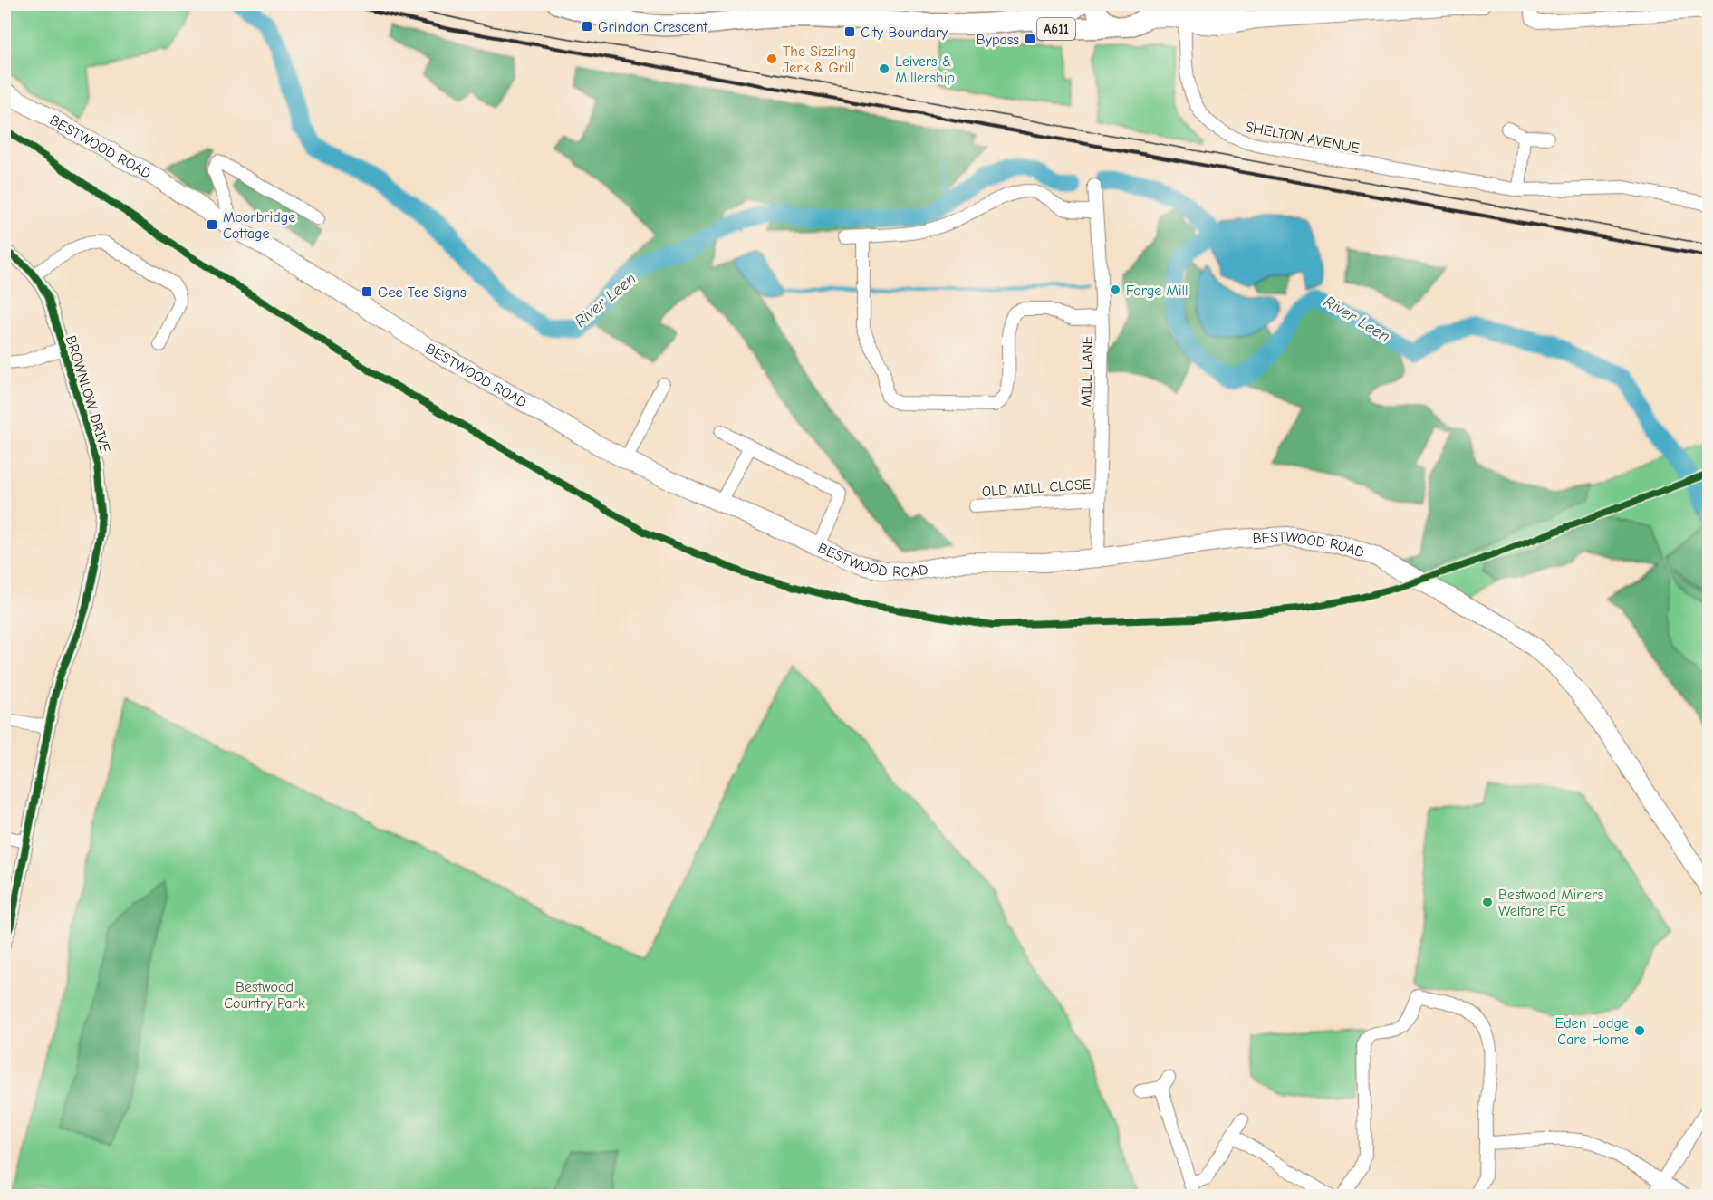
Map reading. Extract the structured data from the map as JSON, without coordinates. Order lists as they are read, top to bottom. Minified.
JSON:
{"streets":{"main road":["A611","BESTWOOD ROAD"],"street":["SHELTON AVENUE","MILL LANE","BROWNLOW DRIVE","OLD MILL CLOSE"]},"crossings":[["BESTWOOD ROAD","MILL LANE"],["MILL LANE","OLD MILL CLOSE"]],"water":["River Leen"],"parks":["Bestwood Country Park"],"places":{"transit":["Grindon Crescent","City Boundary","Bypass","Moorbridge Cottage","Gee Tee Signs"],"other":["The Sizzling Jerk & Grill","Leivers & Millership","Forge Mill","Bestwood Miners Welfare FC","Eden Lodge Care Home"]}}
